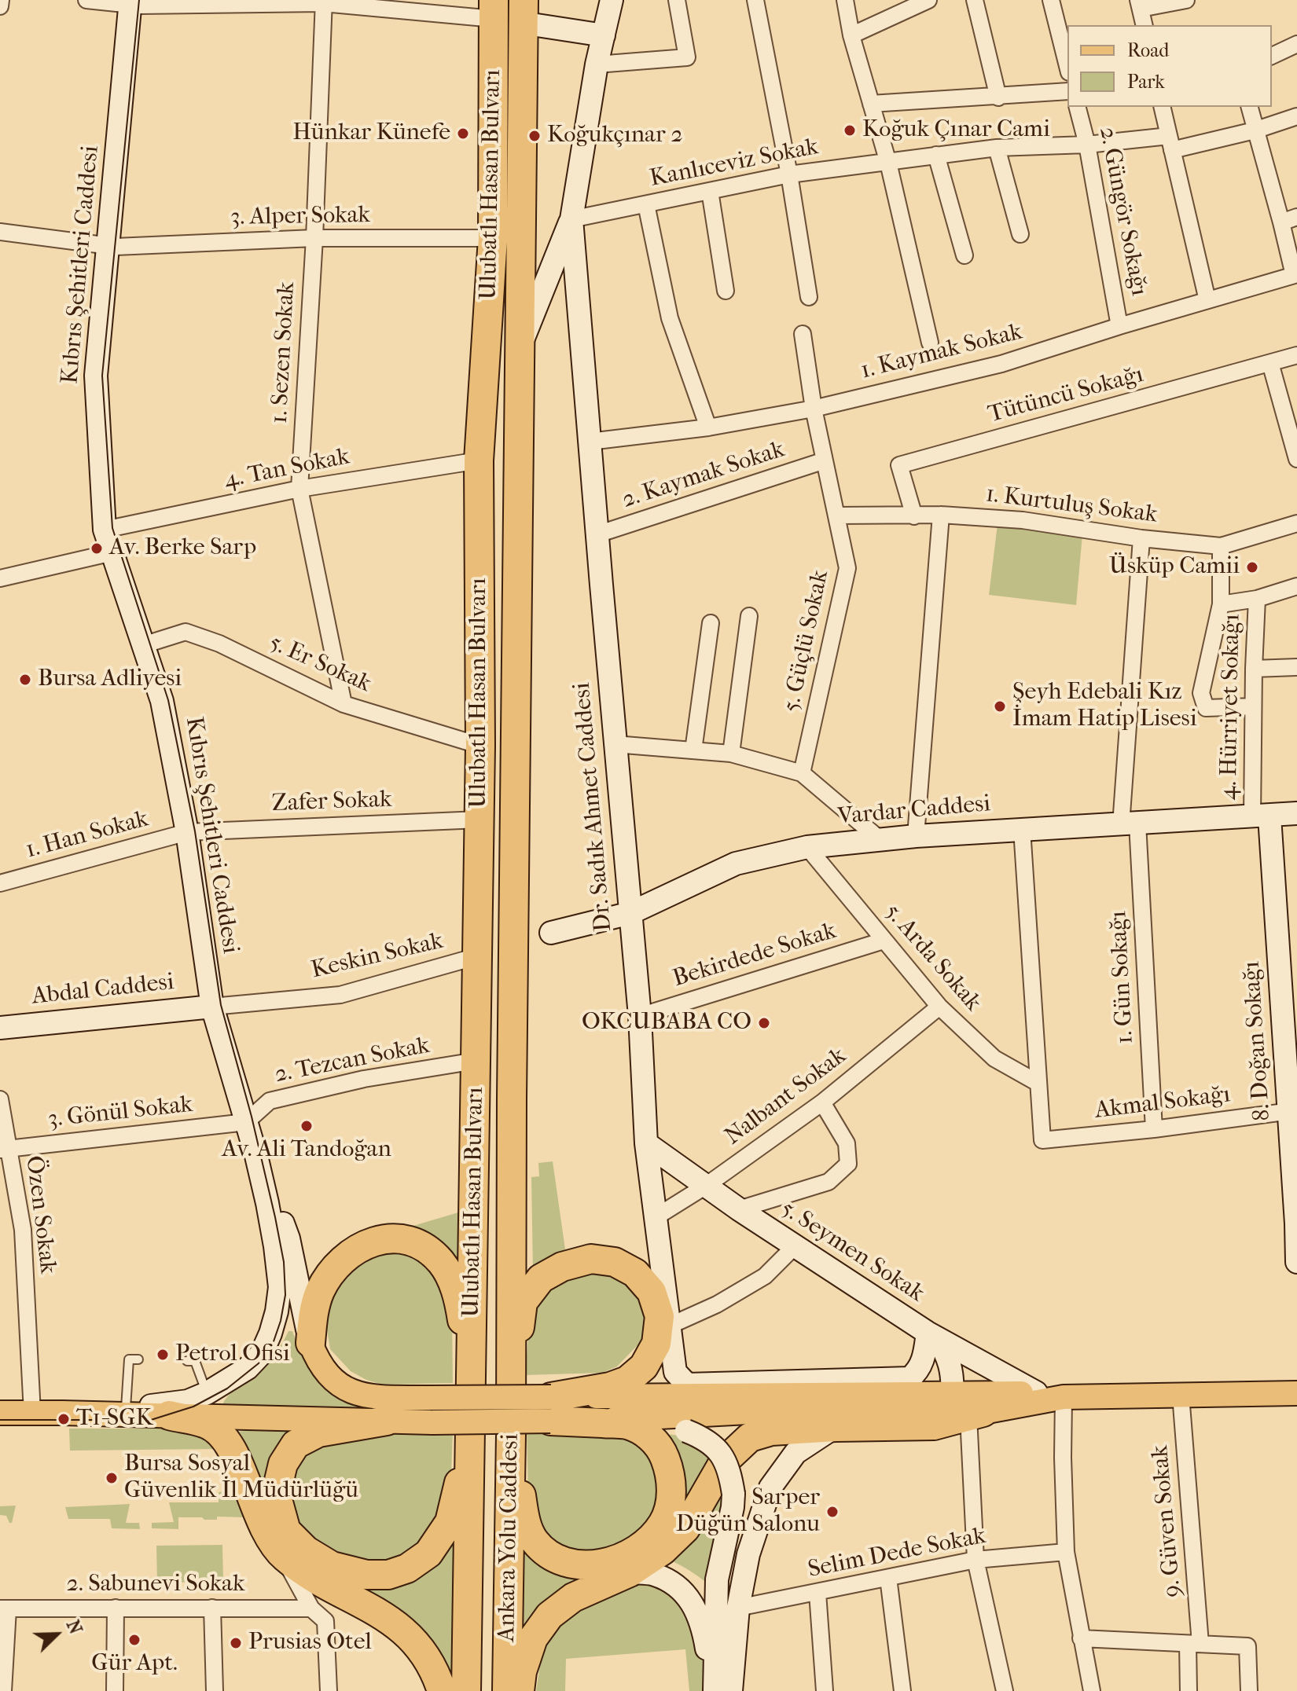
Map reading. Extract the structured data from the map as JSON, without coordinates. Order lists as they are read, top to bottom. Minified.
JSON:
{"streets":{"highway":["Ulubatlı Hasan Bulvarı","Ankara Yolu Caddesi"],"street":["Kanlıceviz Sokak","2. Güngör Sokağı","3. Alper Sokak","Kıbrıs Şehitleri Caddesi","1. Kaymak Sokak","1. Sezen Sokak","Tütüncü Sokağı","4. Tan Sokak","2. Kaymak Sokak","1. Kurtuluş Sokak","5. Güçlü Sokak","5. Er Sokak","4. Hürriyet Sokağı","Zafer Sokak","Dr. Sadık Ahmet Caddesi","Vardar Caddesi","1. Han Sokak","Bekirdede Sokak","Keskin Sokak","5. Arda Sokak","1. Gün Sokağı","Abdal Caddesi","8. Doğan Sokağı","2. Tezcan Sokak","Nalbant Sokak","Akmal Sokağı","3. Gönül Sokak","Özen Sokak","5. Seymen Sokak","9. Güven Sokak","Selim Dede Sokak","2. Sabunevi Sokak"]},"crossings":[["Kanlıceviz Sokak","2. Güngör Sokağı"],["Kanlıceviz Sokak","Dr. Sadık Ahmet Caddesi"],["Ulubatlı Hasan Bulvarı","3. Alper Sokak"],["Ulubatlı Hasan Bulvarı","4. Tan Sokak"],["Ulubatlı Hasan Bulvarı","5. Er Sokak"],["Ulubatlı Hasan Bulvarı","Zafer Sokak"],["Ulubatlı Hasan Bulvarı","Keskin Sokak"],["Ulubatlı Hasan Bulvarı","2. Tezcan Sokak"],["Ulubatlı Hasan Bulvarı","Ankara Yolu Caddesi"],["2. Güngör Sokağı","1. Kaymak Sokak"],["3. Alper Sokak","Kıbrıs Şehitleri Caddesi"],["3. Alper Sokak","1. Sezen Sokak"],["Kıbrıs Şehitleri Caddesi","4. Tan Sokak"],["Kıbrıs Şehitleri Caddesi","5. Er Sokak"],["Kıbrıs Şehitleri Caddesi","Zafer Sokak"],["Kıbrıs Şehitleri Caddesi","1. Han Sokak"],["Kıbrıs Şehitleri Caddesi","Keskin Sokak"],["Kıbrıs Şehitleri Caddesi","Abdal Caddesi"],["Kıbrıs Şehitleri Caddesi","2. Tezcan Sokak"],["Kıbrıs Şehitleri Caddesi","3. Gönül Sokak"],["1. Kaymak Sokak","5. Güçlü Sokak"],["1. Kaymak Sokak","Dr. Sadık Ahmet Caddesi"],["1. Sezen Sokak","4. Tan Sokak"],["1. Sezen Sokak","5. Er Sokak"],["Tütüncü Sokağı","1. Kurtuluş Sokak"],["2. Kaymak Sokak","5. Güçlü Sokak"],["2. Kaymak Sokak","Dr. Sadık Ahmet Caddesi"],["1. Kurtuluş Sokak","5. Güçlü Sokak"],["1. Kurtuluş Sokak","1. Gün Sokağı"],["4. Hürriyet Sokağı","Vardar Caddesi"],["4. Hürriyet Sokağı","8. Doğan Sokağı"],["Zafer Sokak","1. Han Sokak"],["Dr. Sadık Ahmet Caddesi","Vardar Caddesi"],["Dr. Sadık Ahmet Caddesi","Bekirdede Sokak"],["Dr. Sadık Ahmet Caddesi","Nalbant Sokak"],["Dr. Sadık Ahmet Caddesi","5. Seymen Sokak"],["Vardar Caddesi","5. Arda Sokak"],["Vardar Caddesi","1. Gün Sokağı"],["Vardar Caddesi","8. Doğan Sokağı"],["Bekirdede Sokak","5. Arda Sokak"],["Keskin Sokak","Abdal Caddesi"],["5. Arda Sokak","Nalbant Sokak"],["5. Arda Sokak","Akmal Sokağı"],["1. Gün Sokağı","Akmal Sokağı"],["8. Doğan Sokağı","Akmal Sokağı"],["2. Tezcan Sokak","3. Gönül Sokak"],["Nalbant Sokak","5. Seymen Sokak"],["3. Gönül Sokak","Özen Sokak"]],"places":["Koğuk Çınar Cami","Hünkar Künefe","Koğukçınar 2","Av. Berke Sarp","Üsküp Camii","Bursa Adliyesi","Şeyh Edebali Kız İmam Hatip Lisesi","OKCUBABA CO","Av. Ali Tandoğan","Petrol Ofisi","T1-SGK","Bursa Sosyal Güvenlik İl Müdürlüğü","Sarper Düğün Salonu","Gür Apt.","Prusias Otel"],"legend":["Road","Park"],"north":"top right"}
